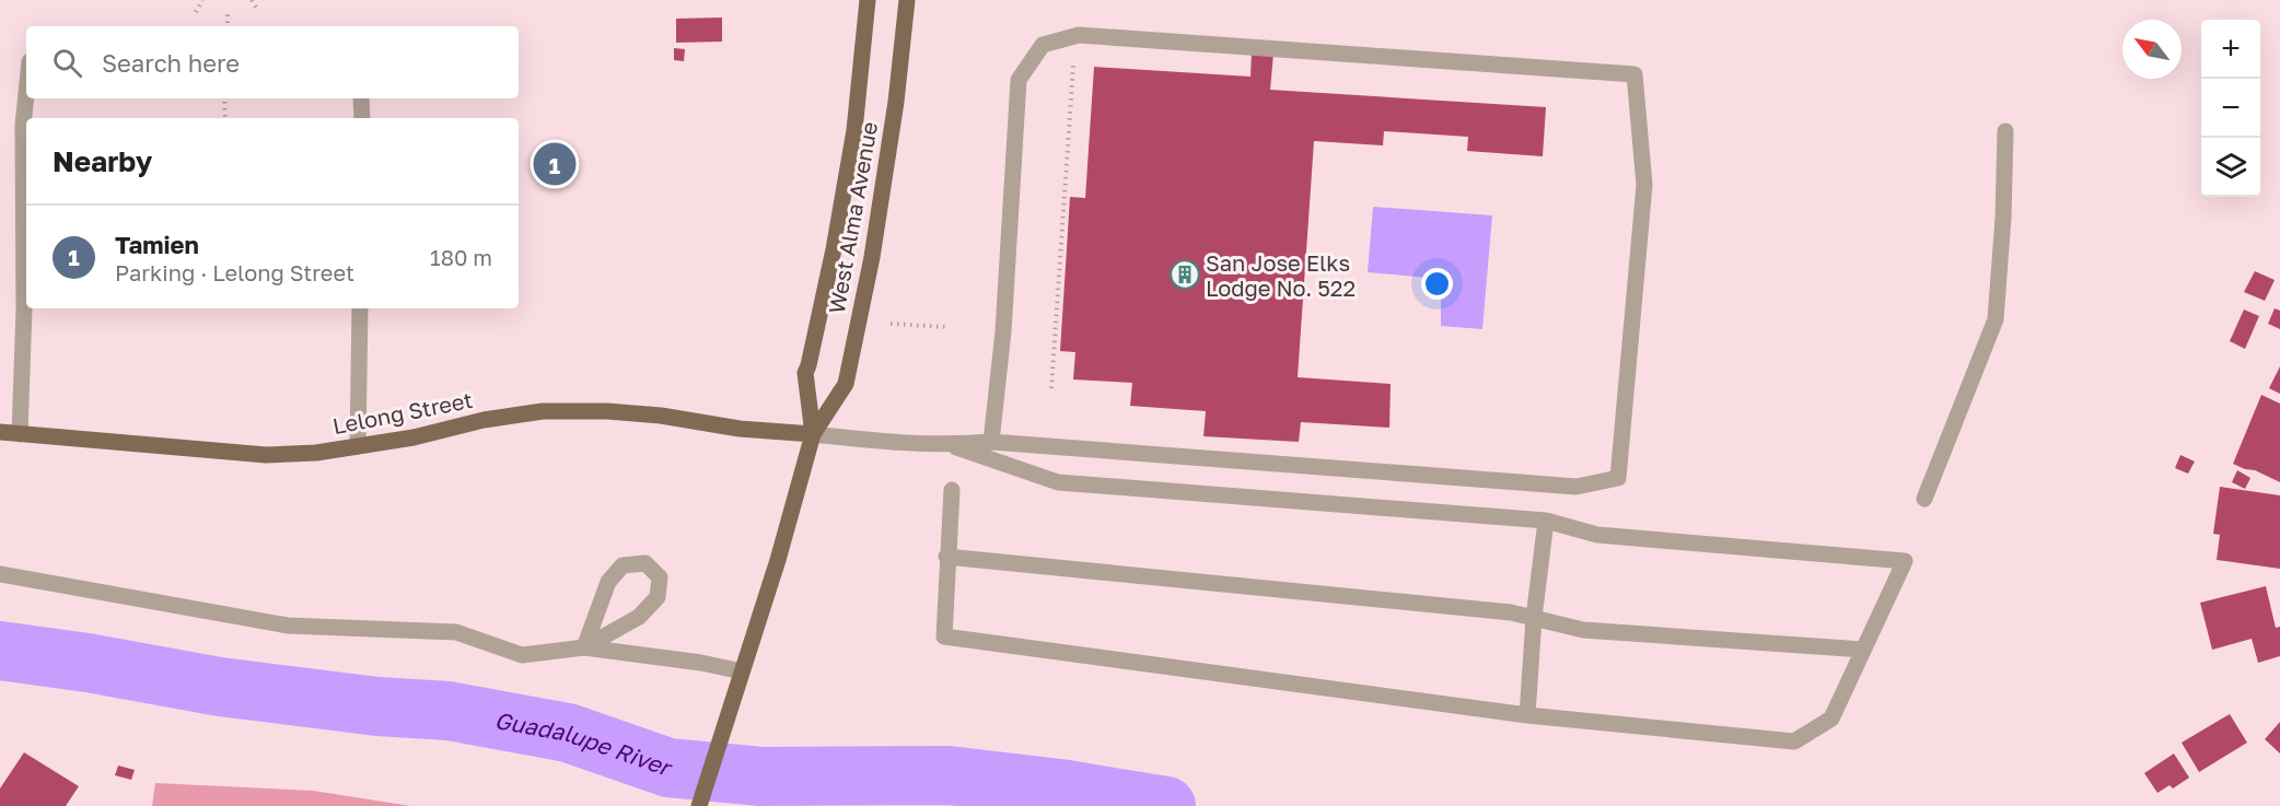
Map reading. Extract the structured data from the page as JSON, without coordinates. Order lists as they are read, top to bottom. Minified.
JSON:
{"streets":{"main road":["West Alma Avenue","Lelong Street"]},"crossings":[["West Alma Avenue","Lelong Street"]],"water":["Guadalupe River"],"places":{"building":["San Jose Elks Lodge No. 522"]},"north":"top left","page":{"map_buttons":["+","−"],"search":"Search here","heading":"Nearby","pins":"1","list":[{"mark":"1","name":"Tamien","note":"Parking · Lelong Street","value":"180 m"}]}}
